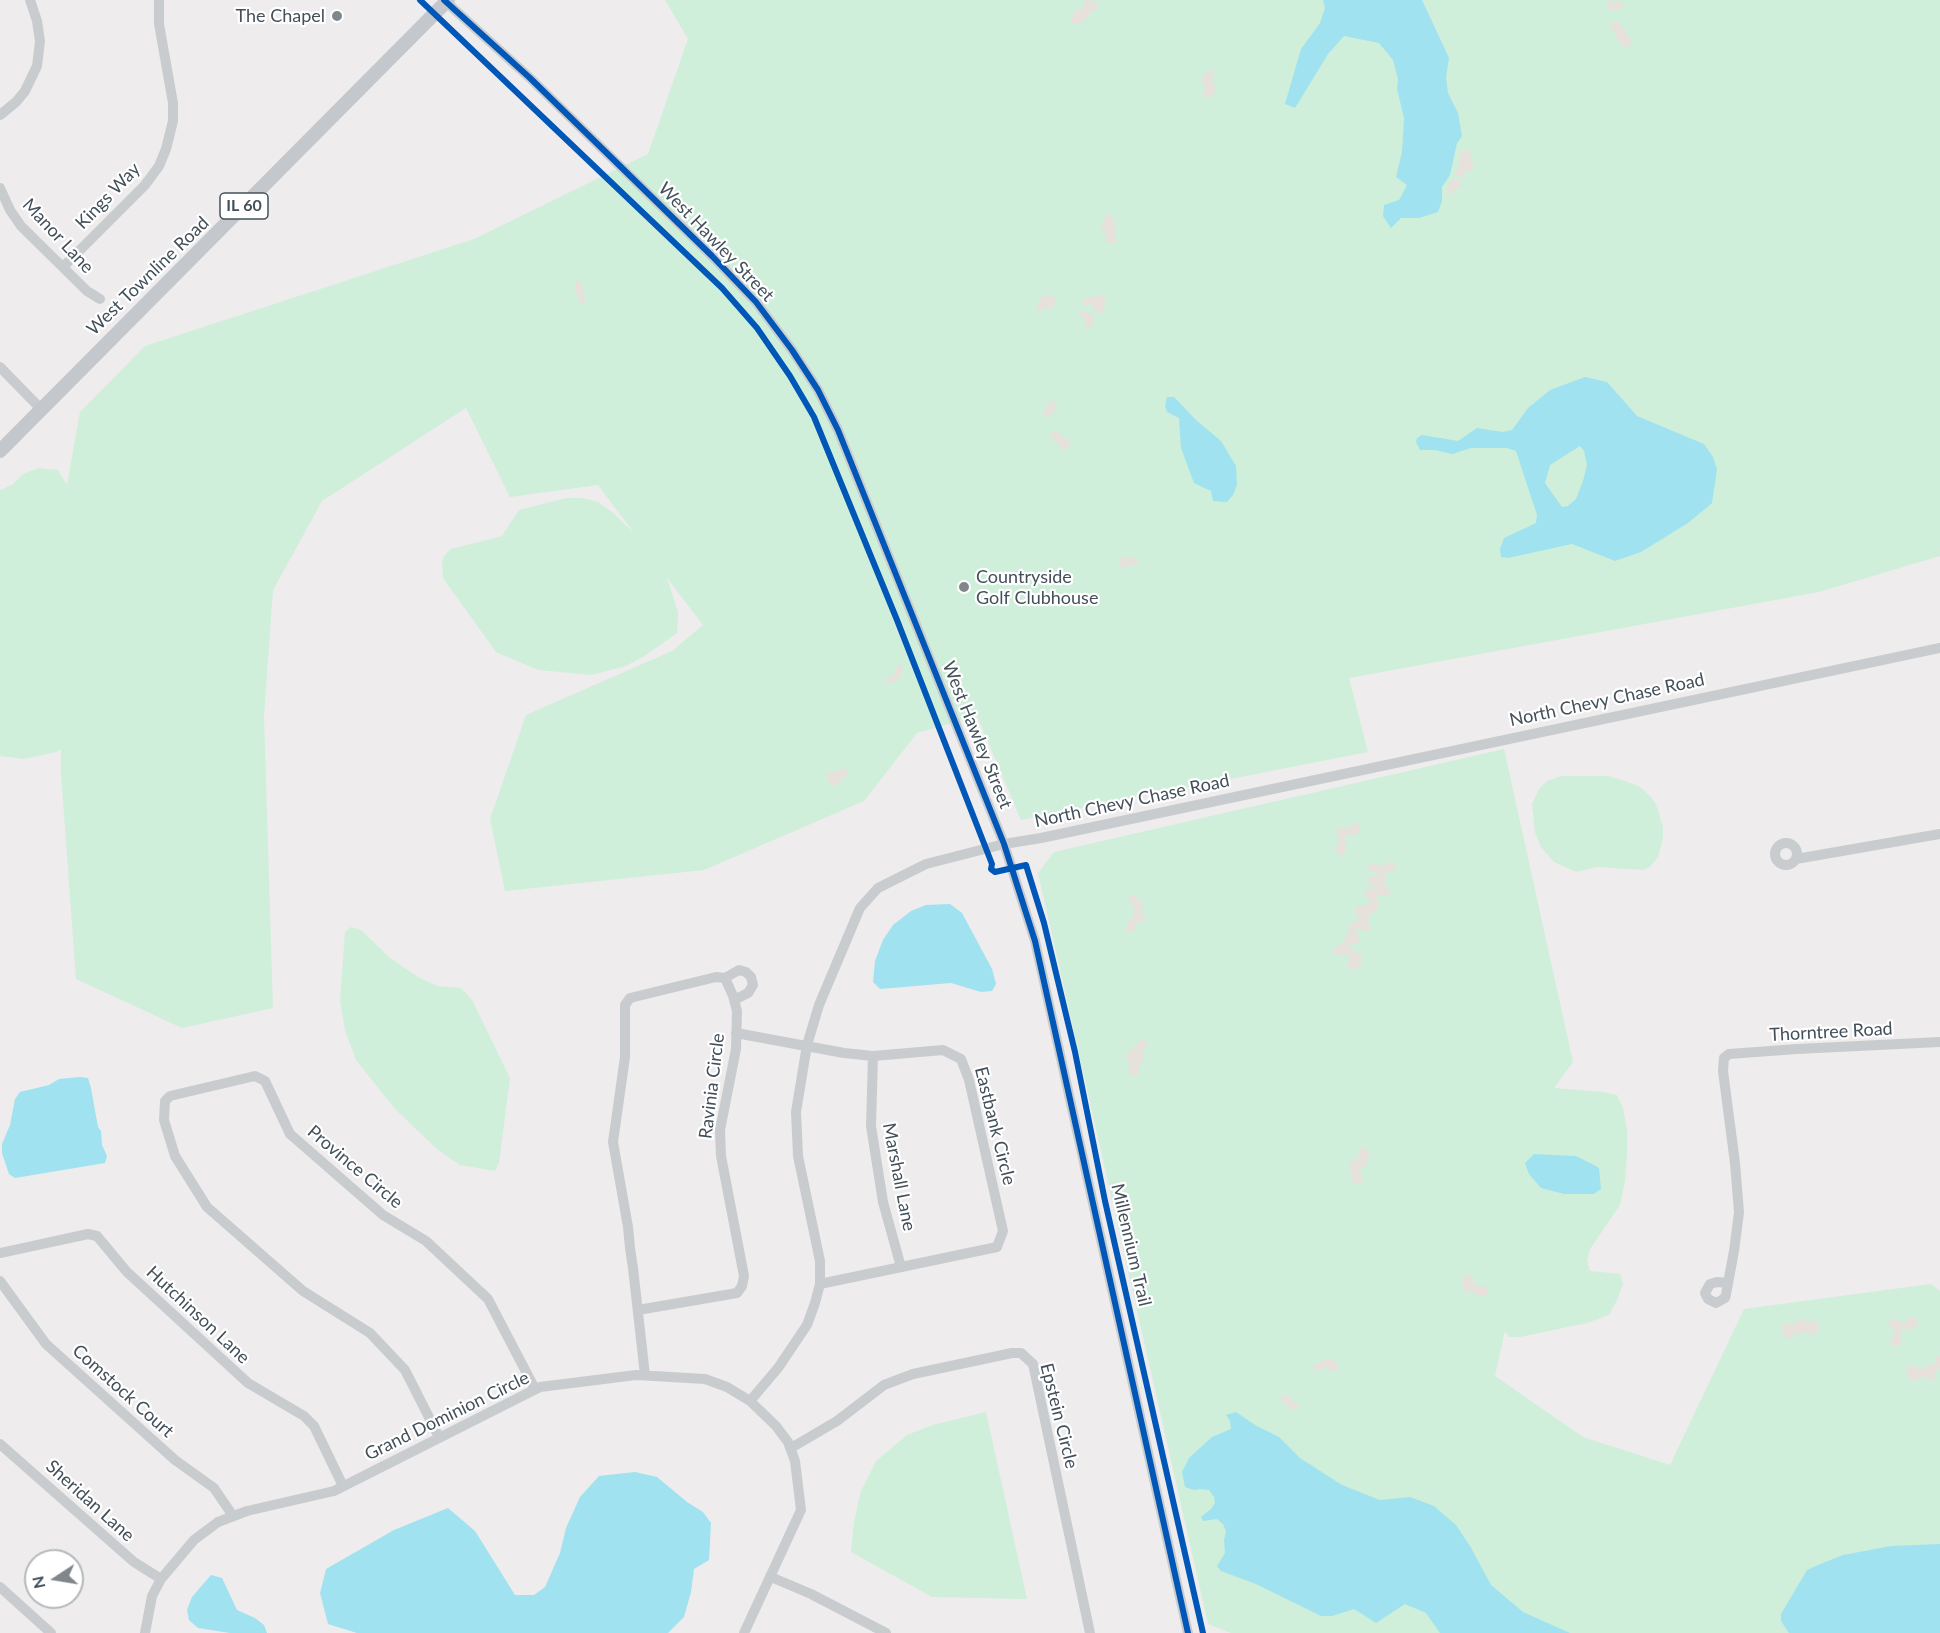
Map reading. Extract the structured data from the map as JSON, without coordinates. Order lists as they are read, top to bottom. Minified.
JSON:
{"streets":{"main road":["IL 60","West Townline Road"],"street":["Kings Way","Manor Lane","West Hawley Street","North Chevy Chase Road","Thorntree Road","Ravinia Circle","Eastbank Circle","Province Circle","Marshall Lane","Hutchinson Lane","Comstock Court","Grand Dominion Circle","Epstein Circle","Sheridan Lane"],"cycle path":["Millennium Trail"]},"crossings":[["Kings Way","Manor Lane"],["West Hawley Street","West Townline Road"],["West Hawley Street","North Chevy Chase Road"],["North Chevy Chase Road","Eastbank Circle"],["North Chevy Chase Road","Grand Dominion Circle"],["Ravinia Circle","Eastbank Circle"],["Eastbank Circle","Marshall Lane"],["Province Circle","Grand Dominion Circle"],["Hutchinson Lane","Grand Dominion Circle"],["Comstock Court","Grand Dominion Circle"],["Grand Dominion Circle","Epstein Circle"],["Grand Dominion Circle","Sheridan Lane"]],"places":["The Chapel","Countryside Golf Clubhouse"],"north":"left"}
